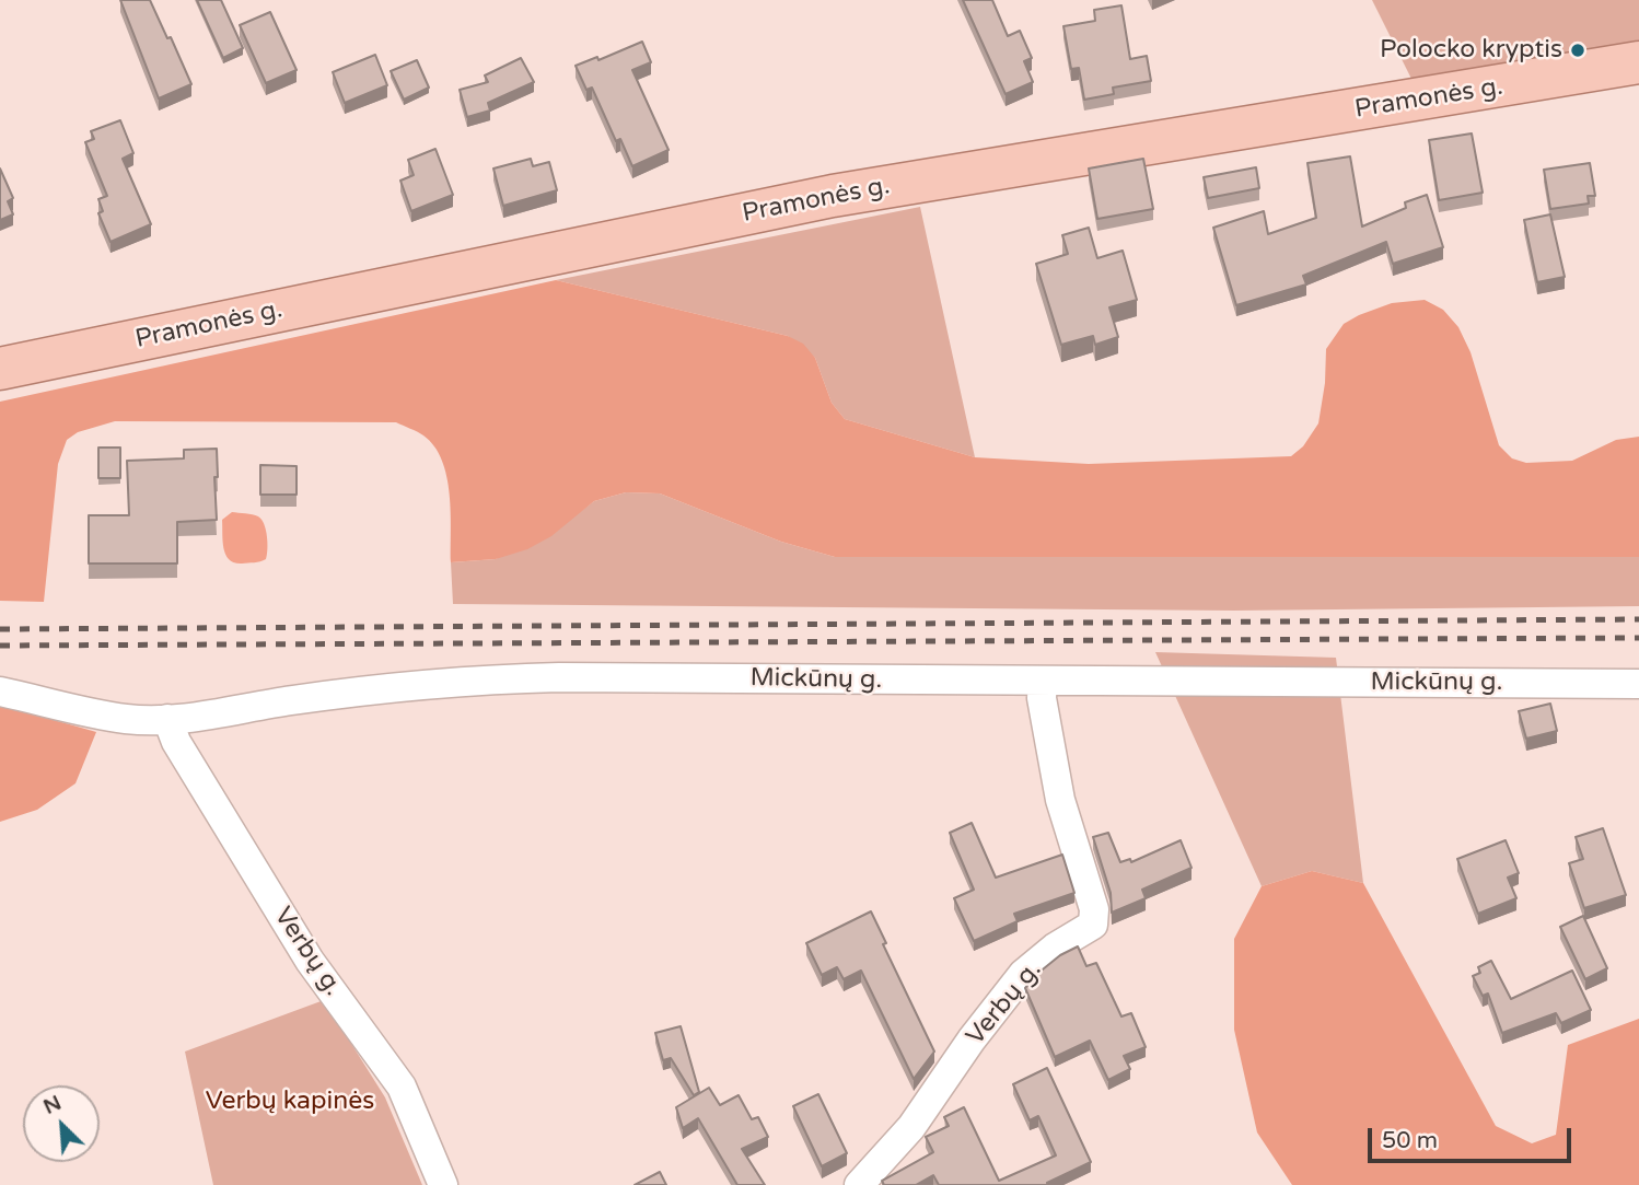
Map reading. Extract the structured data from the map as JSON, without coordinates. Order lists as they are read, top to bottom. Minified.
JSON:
{"streets":{"main road":["Pramonės g."],"street":["Mickūnų g.","Verbų g."]},"crossings":[["Mickūnų g.","Verbų g."]],"parks":["Verbų kapinės"],"places":["Polocko kryptis"],"scale_bar":"50 m","north":"top left"}
